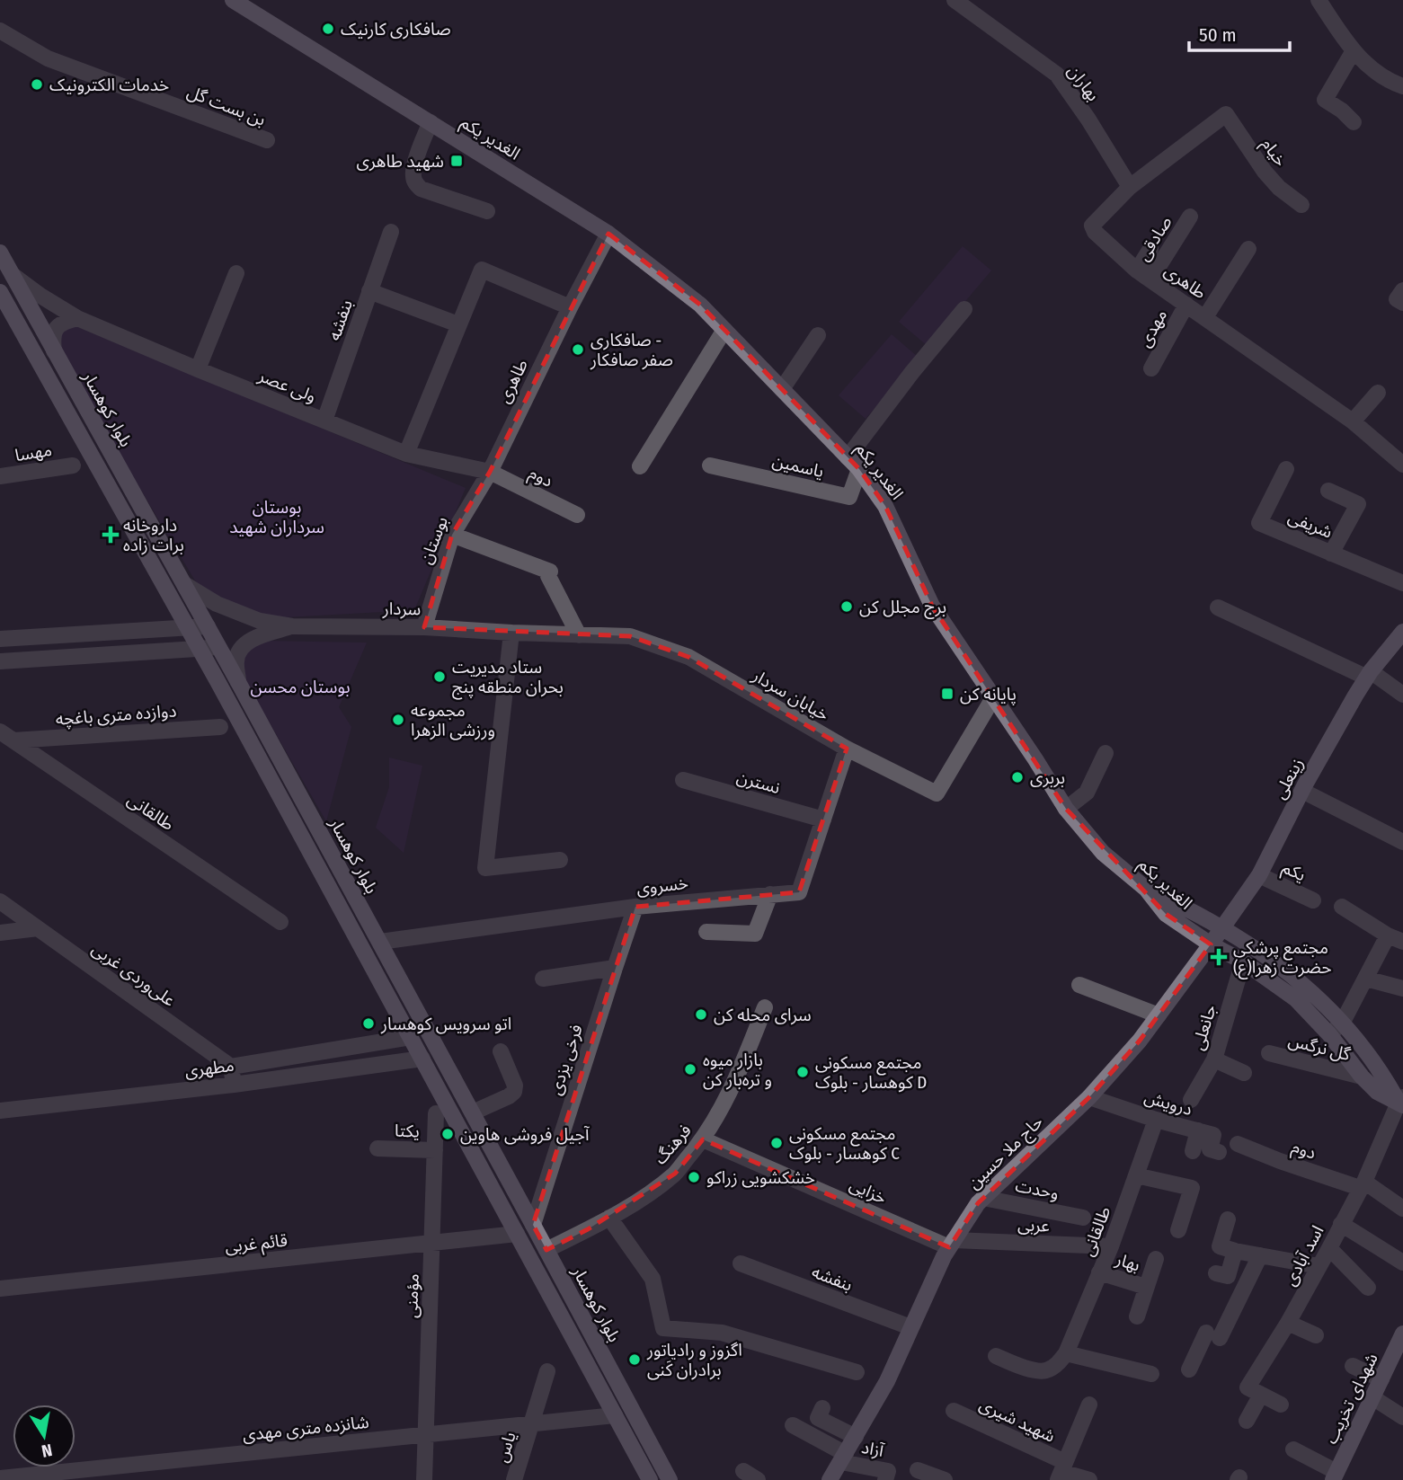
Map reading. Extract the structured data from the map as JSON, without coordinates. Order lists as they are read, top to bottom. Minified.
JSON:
{"streets":{"street":["بهاران","بن بست گل","الغدیر یکم","خیام","صادقی","طاهری","بنفشه","مهدی","ولی عصر","بلوار کوهسار","مهسا","یاسمین","دوم","شریفی","بوستان","سردار","خیابان سردار","دوازده متری باغچه","زینعلی","نسترن","طالقانی","یکم","خسروی","علی‌وردی غربی","جانعلی","گل نرگس","فرخی یزدی","مطهری","درویش","یکتا","فرهنگ","حاج ملا حسین","وحدت","خزایی","عربی","قائم غربی","اسد آبادی","بهار","مؤمنی","شهدای تخریب","شهید شیری","شانزده متری مهدی","یاس","آزاد"]},"crossings":[["بهاران","طاهری"],["الغدیر یکم","طاهری"],["الغدیر یکم","یاسمین"],["الغدیر یکم","خیابان سردار"],["الغدیر یکم","زینعلی"],["الغدیر یکم","جانعلی"],["الغدیر یکم","گل نرگس"],["الغدیر یکم","حاج ملا حسین"],["الغدیر یکم","اسد آبادی"],["خیام","طاهری"],["صادقی","طاهری"],["طاهری","مهدی"],["طاهری","ولی عصر"],["طاهری","دوم"],["طاهری","بوستان"],["بنفشه","ولی عصر"],["بنفشه","حاج ملا حسین"],["ولی عصر","بلوار کوهسار"],["ولی عصر","دوم"],["ولی عصر","بوستان"],["بلوار کوهسار","سردار"],["بلوار کوهسار","خسروی"],["بلوار کوهسار","فرخی یزدی"],["بلوار کوهسار","فرهنگ"],["دوم","بوستان"],["دوم","اسد آبادی"],["بوستان","سردار"],["سردار","خیابان سردار"],["خیابان سردار","خسروی"],["دوازده متری باغچه","طالقانی"],["زینعلی","یکم"],["زینعلی","حاج ملا حسین"],["نسترن","خسروی"],["طالقانی","درویش"],["طالقانی","عربی"],["طالقانی","بهار"],["خسروی","فرخی یزدی"],["علی‌وردی غربی","مطهری"],["درویش","حاج ملا حسین"],["یکتا","مؤمنی"],["فرهنگ","خزایی"],["حاج ملا حسین","وحدت"],["حاج ملا حسین","خزایی"],["حاج ملا حسین","عربی"],["حاج ملا حسین","آزاد"],["خزایی","عربی"],["قائم غربی","مؤمنی"],["مؤمنی","شانزده متری مهدی"],["شانزده متری مهدی","یاس"]],"parks":["بوستان سرداران شهید","بوستان محسن"],"places":{"other":["صافکاری کارنیک","خدمات الکترونیک","صافکاری - صفر صافکار","برج مجلل کن","ستاد مدیریت بحران منطقه پنج","مجموعه ورزشی الزهرا","بربری","سرای محله کن","اتو سرویس کوهسار","بازار میوه و تره‌بار کن","مجتمع مسکونی کوهسار - بلوک D","آجیل فروشی هاوین","مجتمع مسکونی کوهسار - بلوک C","خشکشویی زراکو","اگزوز و رادیاتور برادران کَنی"],"transit":["شهید طاهری","پایانه کن"],"health":["داروخانه برات زاده","مجتمع پرشکی حضرت زهرا(ع)"]},"scale_bar":"50 m","north":"bottom"}
